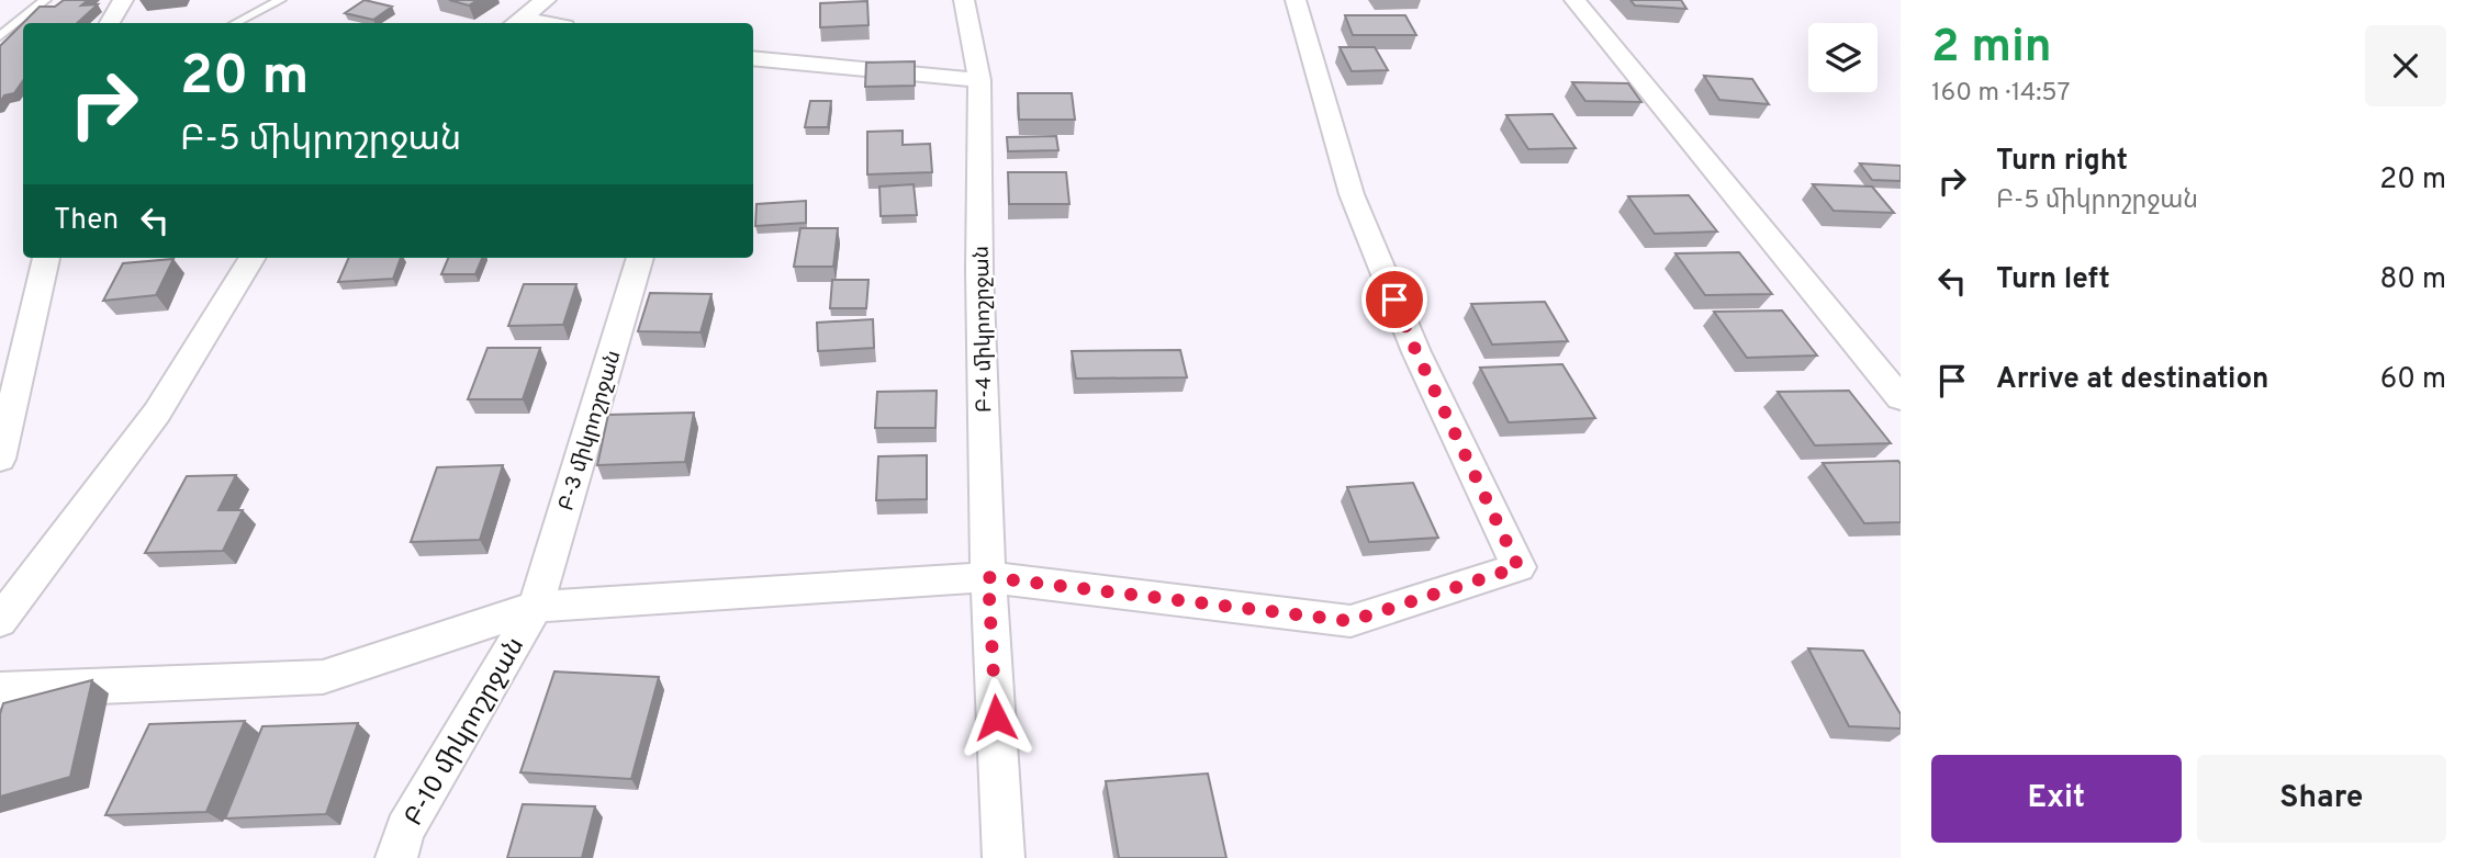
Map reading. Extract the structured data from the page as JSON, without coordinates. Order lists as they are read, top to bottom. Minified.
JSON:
{"streets":{"street":["Բ-4 միկրոշրջան","Բ-3 միկրոշրջան","Բ-10 միկրոշրջան"]},"crossings":[["Բ-3 միկրոշրջան","Բ-10 միկրոշրջան"]],"page":{"heading":["2 min","160 m · 14:57"],"turn":["20 m","Բ-5 միկրոշրջան"],"list":[{"name":"Turn right","note":"Բ-5 միկրոշրջան","value":"20 m"},{"name":"Turn left","value":"80 m"},{"name":"Arrive at destination","value":"60 m"}],"then":"Then","buttons":["Exit","Share"]}}
